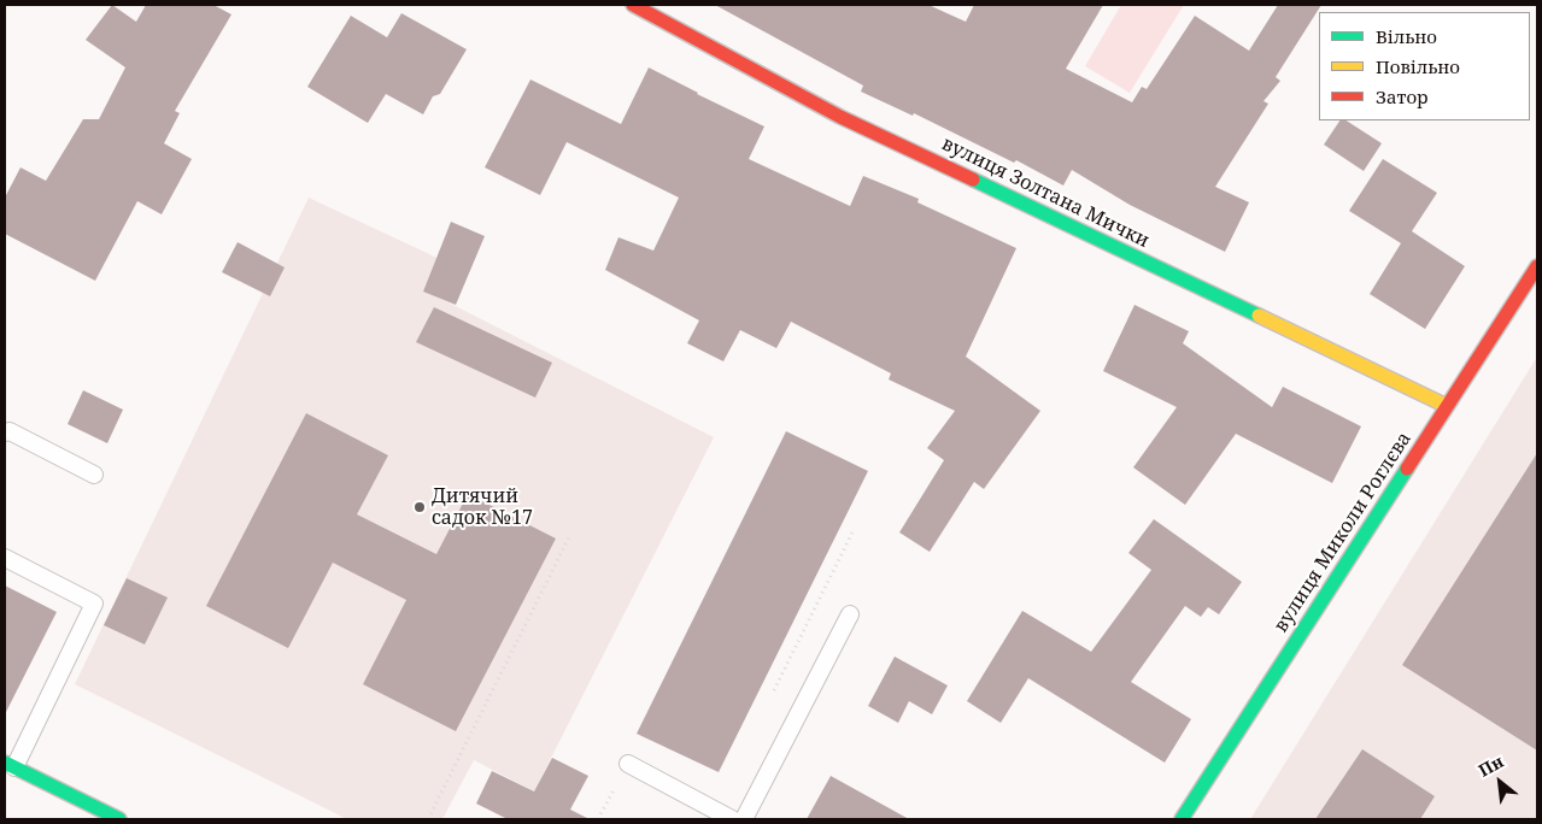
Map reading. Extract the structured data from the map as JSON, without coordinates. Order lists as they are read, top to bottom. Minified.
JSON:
{"streets":{"street":["вулиця Золтана Мички","вулиця Миколи Роглєва"]},"crossings":[["вулиця Золтана Мички","вулиця Миколи Роглєва"]],"places":["Дитячий садок №17"],"legend":["Вільно","Повільно","Затор"],"north":"top left"}
